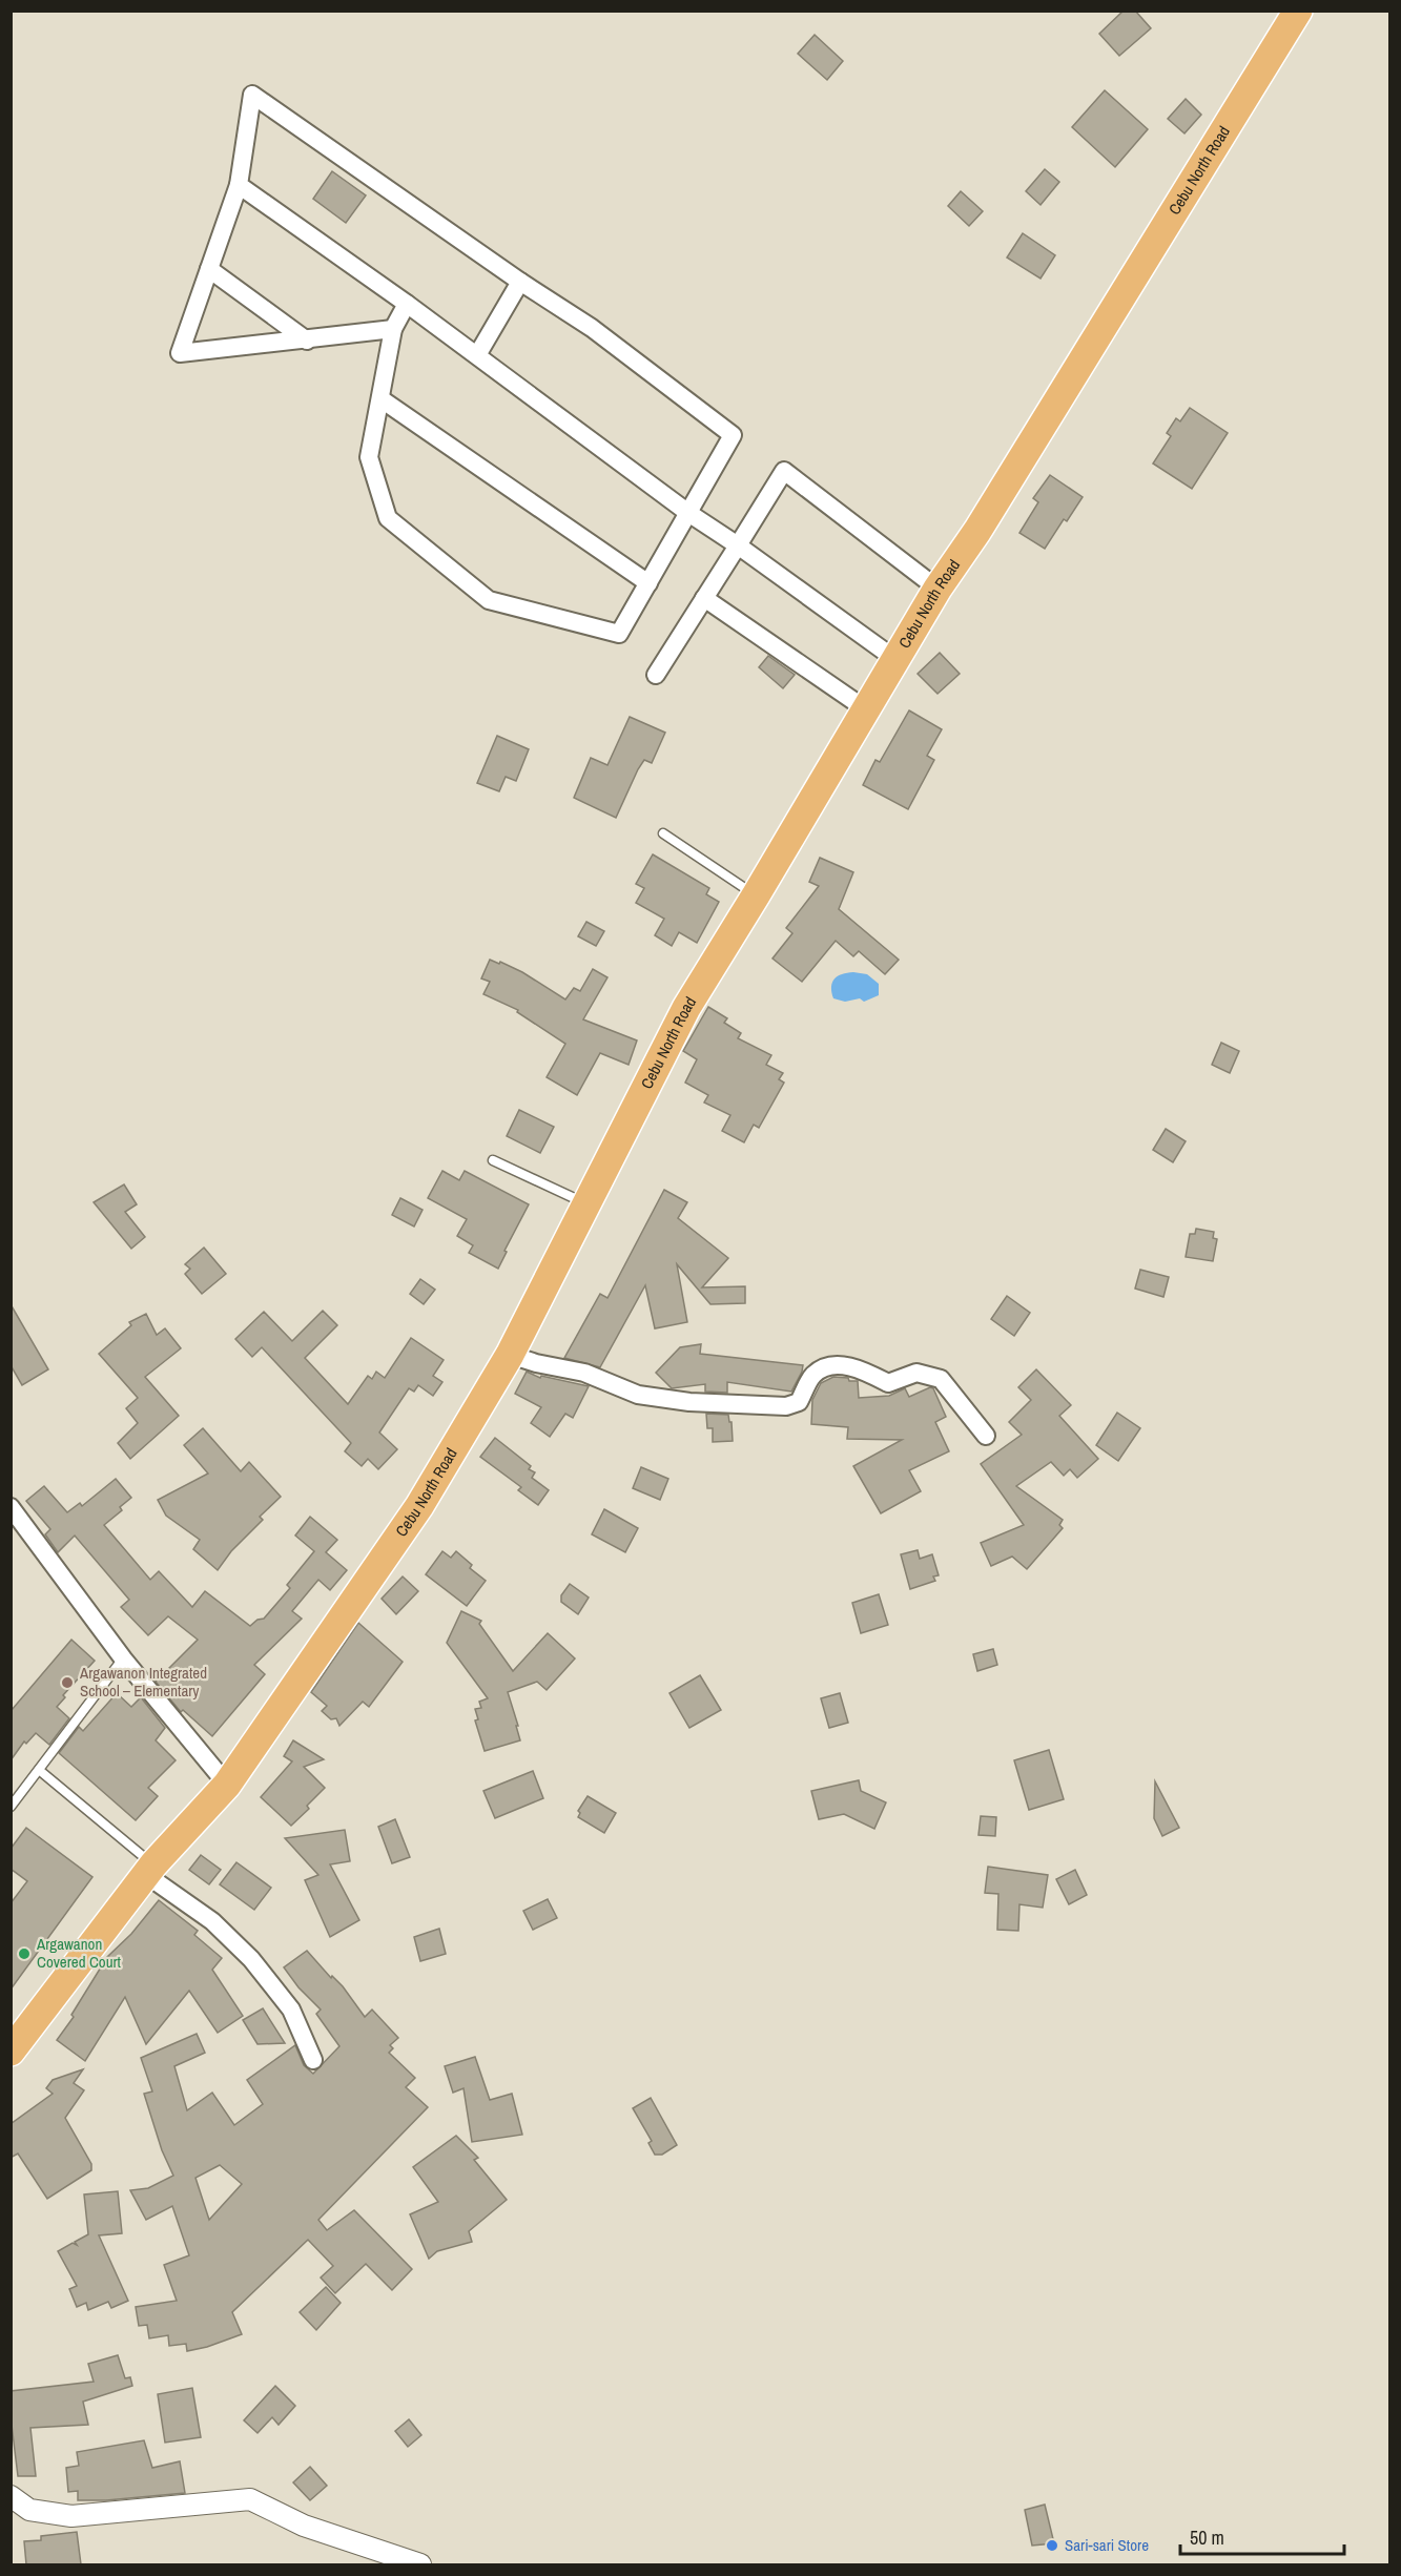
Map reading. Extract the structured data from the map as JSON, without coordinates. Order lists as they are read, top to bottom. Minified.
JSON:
{"streets":{"highway":["Cebu North Road"]},"places":["Argawanon Integrated School – Elementary","Argawanon Covered Court","Sari-sari Store"],"scale_bar":"50 m"}
